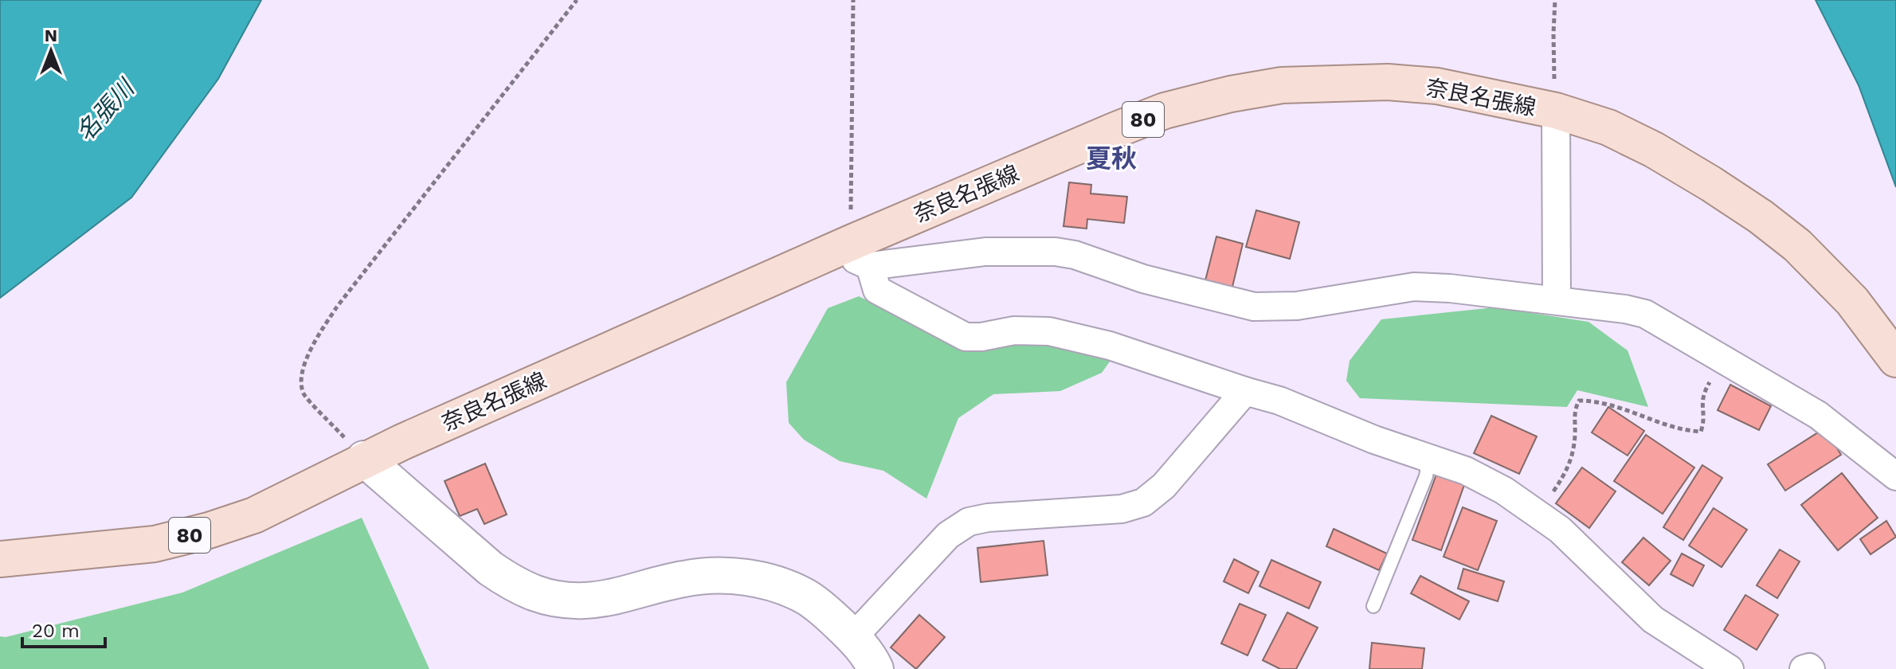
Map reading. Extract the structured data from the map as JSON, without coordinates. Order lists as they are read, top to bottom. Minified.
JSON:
{"streets":{"main road":["奈良名張線","80"]},"districts":["夏秋"],"water":["名張川"],"scale_bar":"20 m","north":"top"}
